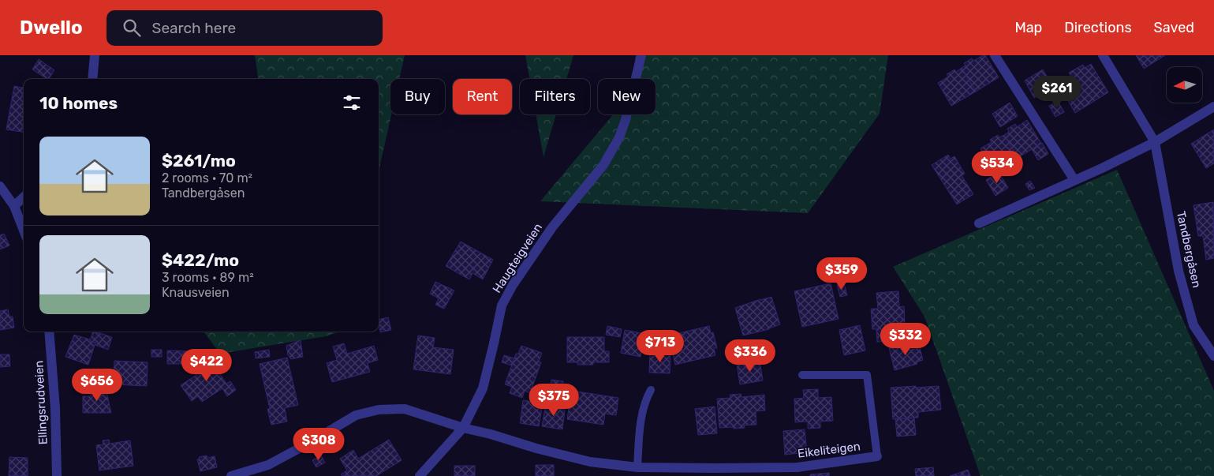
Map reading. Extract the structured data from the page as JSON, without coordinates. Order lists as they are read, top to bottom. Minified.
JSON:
{"streets":{"street":["Tandbergåsen","Haugteigveien","Ellingsrudveien","Eikeliteigen"]},"crossings":[["Haugteigveien","Eikeliteigen"]],"north":"left","page":{"header":"Dwello","search":"Search here","nav":["Map","Directions","Saved"],"price":["$261","$534","$359","$332","$713","$336","$422","$656","$375","$308"],"chip":["Buy","Rent","Filters","New"],"heading":"10 homes","list":[{"name":"$261/mo","note":"2 rooms · 70 m² · Tandbergåsen"},{"name":"$422/mo","note":"3 rooms · 89 m² · Knausveien"}]}}
